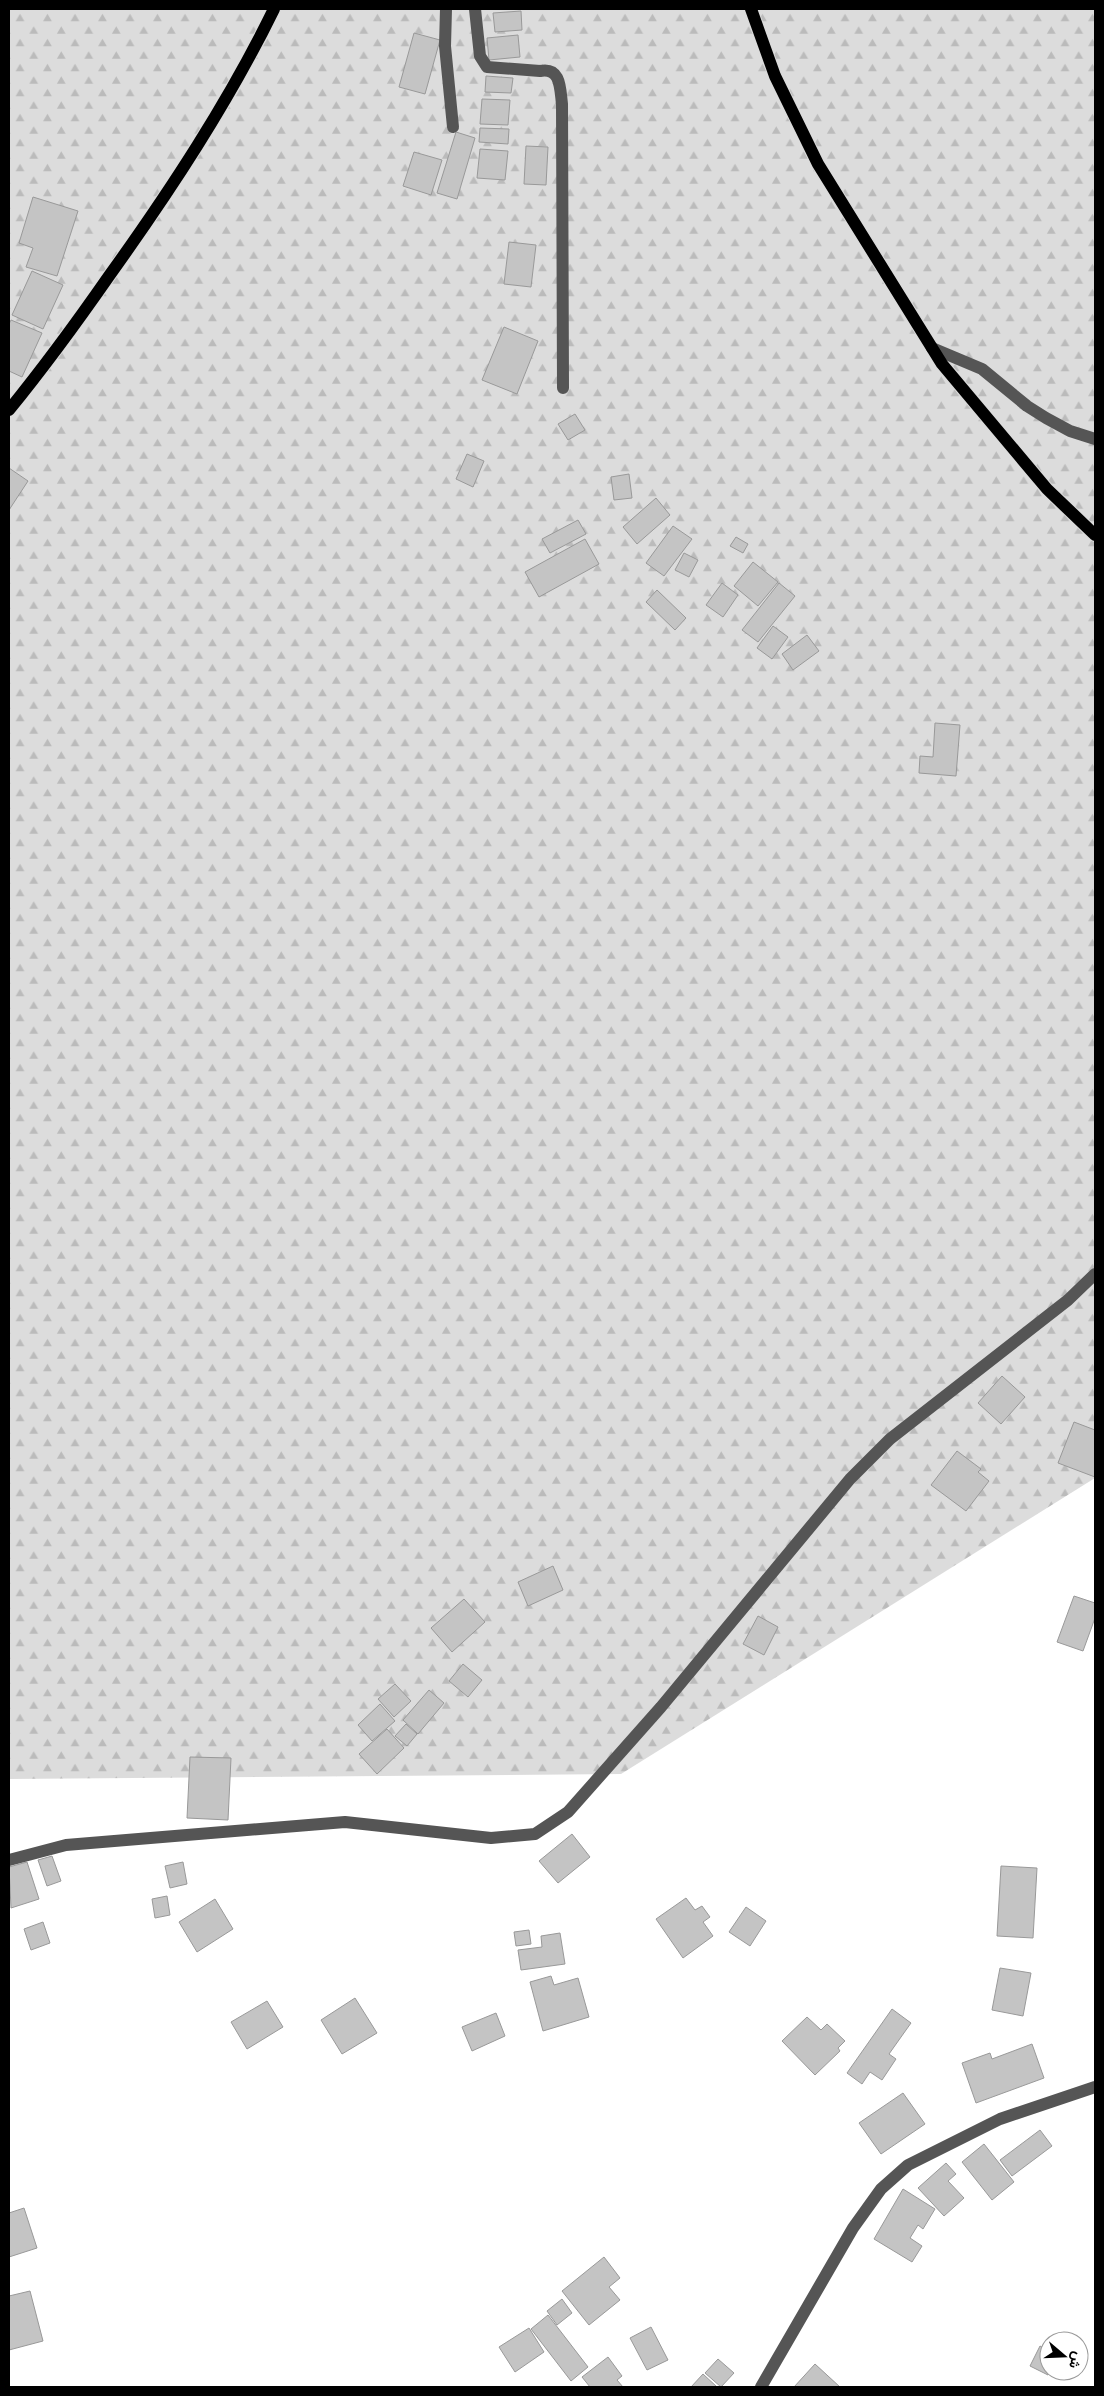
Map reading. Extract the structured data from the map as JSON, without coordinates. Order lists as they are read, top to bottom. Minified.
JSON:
{"north":"right"}
